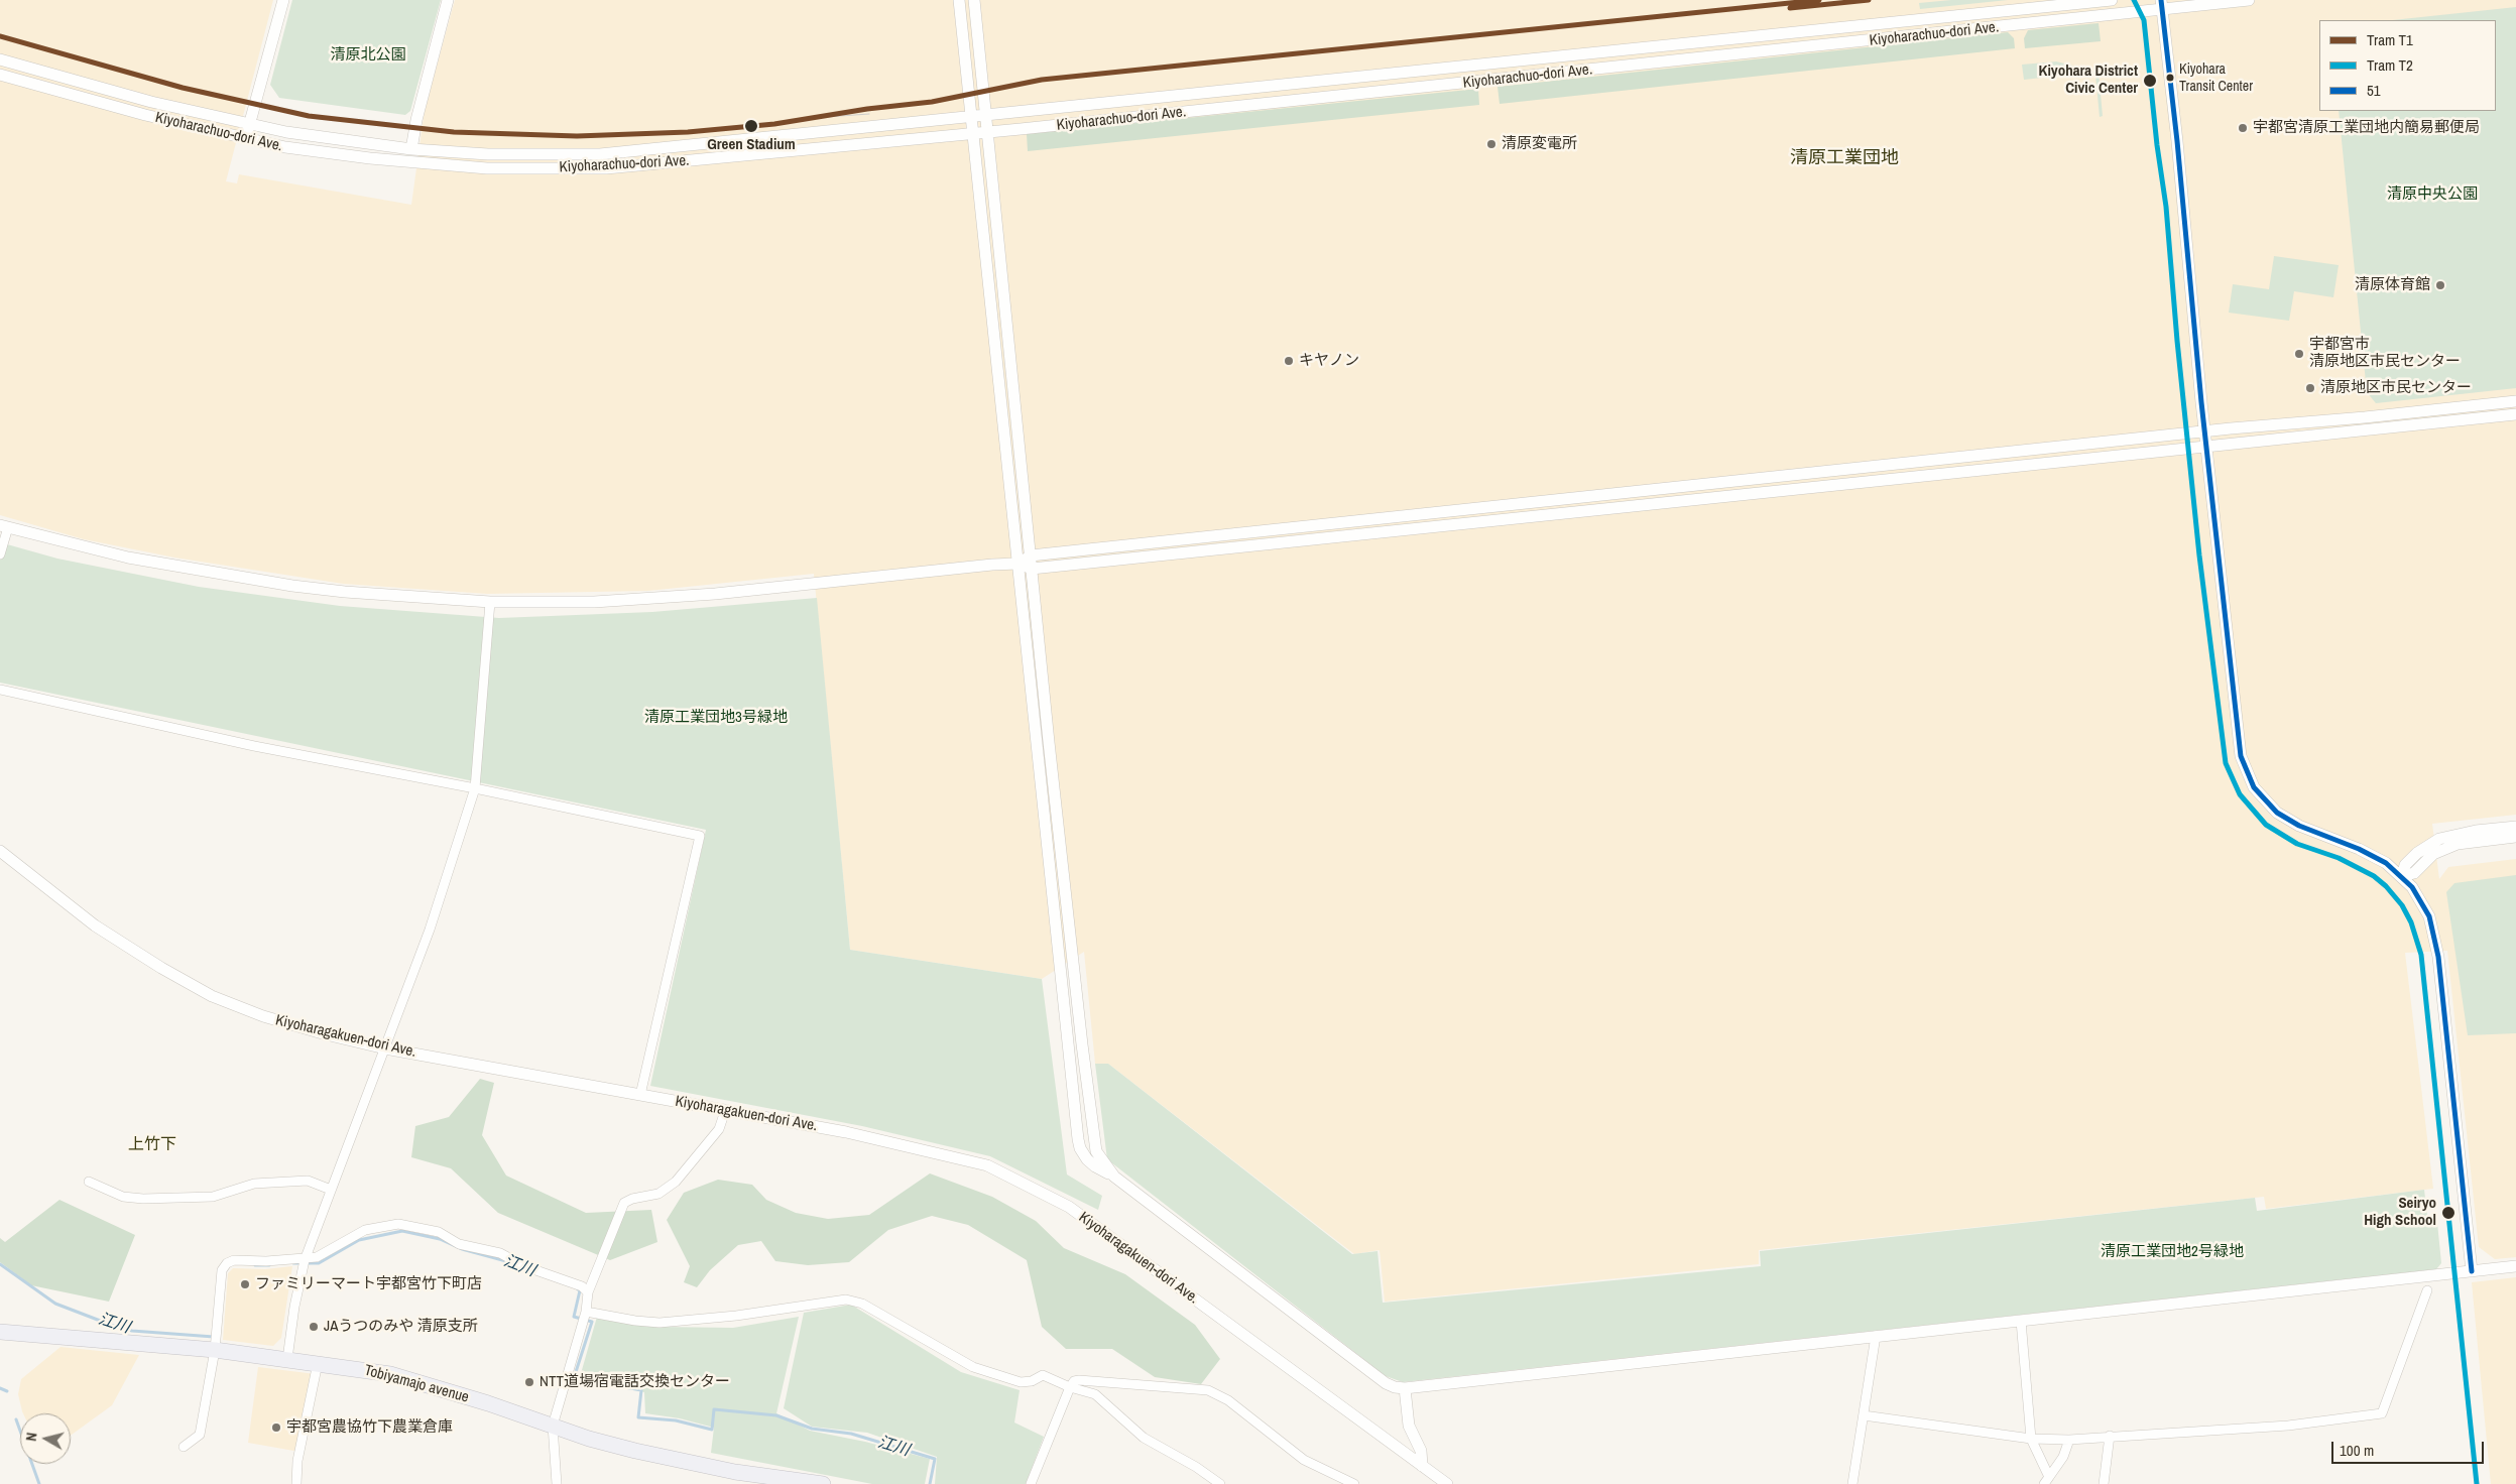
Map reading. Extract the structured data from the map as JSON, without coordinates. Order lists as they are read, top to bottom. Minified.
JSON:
{"streets":{"highway":["Tobiyamajo avenue"],"street":["Kiyoharachuo-dori Ave.","Kiyoharagakuen-dori Ave."]},"districts":["清原工業団地","上竹下"],"water":["江川"],"parks":["清原北公園","清原中央公園","清原工業団地3号緑地","清原工業団地2号緑地"],"places":["Kiyohara Transit Center","Kiyohara District Civic Center","Green Stadium","宇都宮清原工業団地内簡易郵便局","清原変電所","清原体育館","宇都宮市 清原地区市民センター","キヤノン","清原地区市民センター","Seiryo High School","ファミリーマート宇都宮竹下町店","JAうつのみや 清原支所","NTT道場宿電話交換センター","宇都宮農協竹下農業倉庫"],"lines":["tram line T1","tram line T2","transit line 51"],"legend":["Tram T1","Tram T2","51"],"scale_bar":"100 m","north":"left"}
